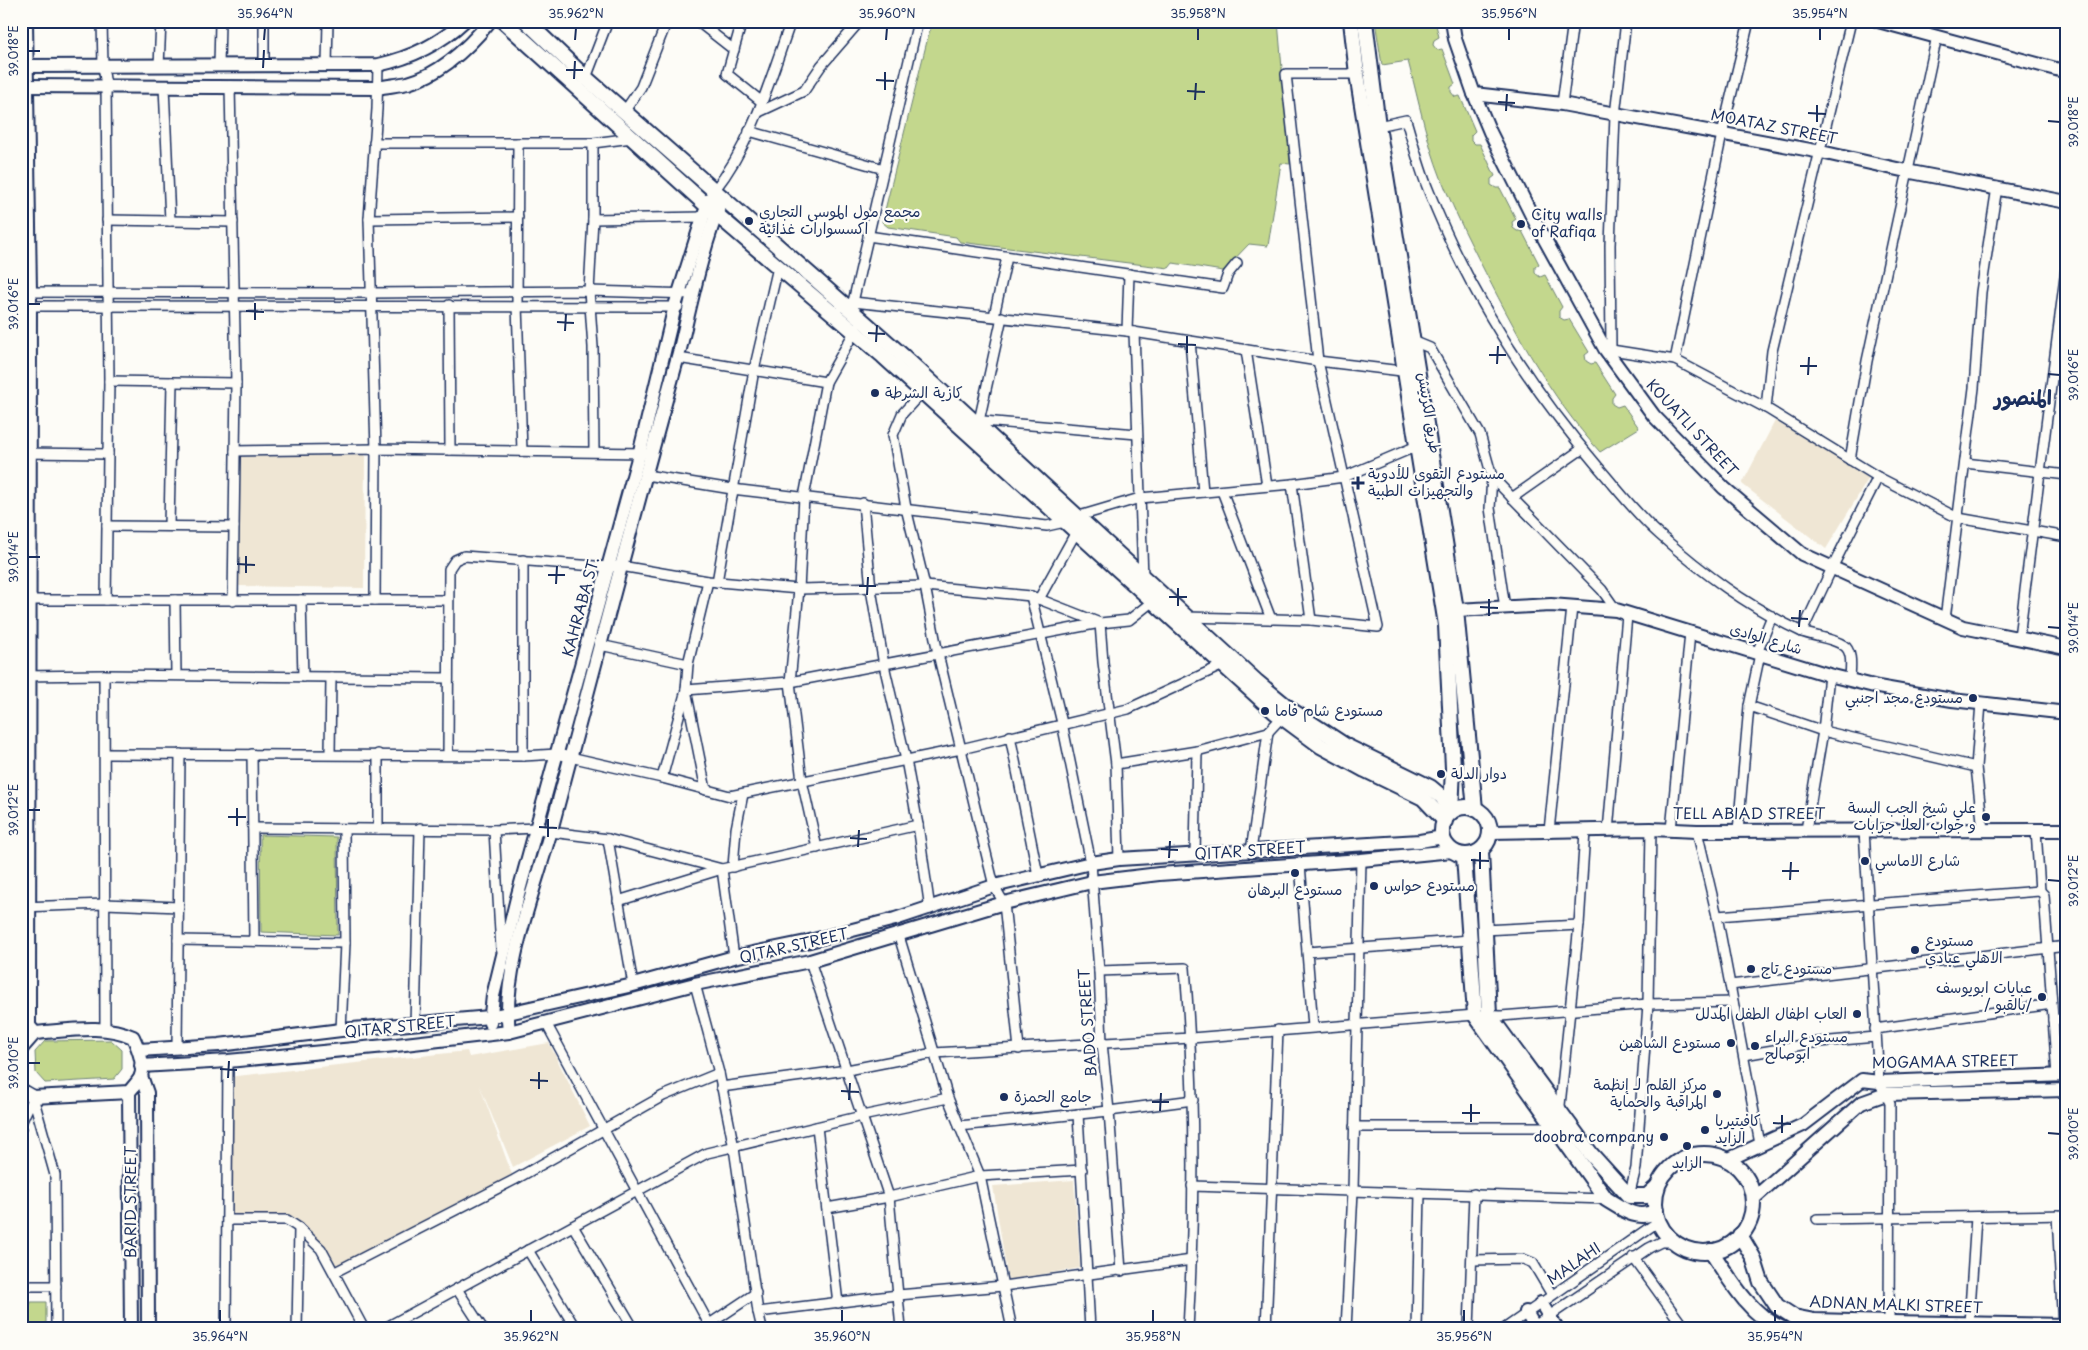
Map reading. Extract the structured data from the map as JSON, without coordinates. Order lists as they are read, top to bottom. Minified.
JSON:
{"streets":{"main road":["MOATAZ STREET","طريق الكرنيش","KOUATLI STREET","KAHRABA ST.","شارع الوادى","TELL ABIAD STREET","QITAR STREET","MOGAMAA STREET","BARID STREET","ADNAN MALKI STREET"],"street":["BADO STREET","MALAHI"]},"crossings":[["MOATAZ STREET","KOUATLI STREET"],["طريق الكرنيش","شارع الوادى"],["طريق الكرنيش","TELL ABIAD STREET"],["طريق الكرنيش","QITAR STREET"],["KAHRABA ST.","QITAR STREET"],["TELL ABIAD STREET","QITAR STREET"],["QITAR STREET","BADO STREET"],["QITAR STREET","BARID STREET"],["MOGAMAA STREET","MALAHI"],["MOGAMAA STREET","ADNAN MALKI STREET"],["MALAHI","ADNAN MALKI STREET"]],"districts":["المنصور"],"places":{"other":["مجمع مول الموسى التجاري اكسسوارات غذائية","City walls of Rafiqa","كازية الشرطة","مستودع مجد اجنبي","مستودع شام فاما","دوار الدلة","علي شيخ الجب البسة و جواب العلا جرابات","شارع الاماسي","مستودع البرهان","مستودع حواس","مستودع الاهلي عبادي","مستودع تاج","عبايات ابويوسف / بالقبو/","العاب اطفال الطفل المدلل","مستودع الشاهين","مستودع البراء ابوصالح","مركز القلم لـ إنظمة المراقبة والحماية","جامع الحمزة","كافيتيريا الزايد","doobra company","الزايد"],"health":["مستودع التقوى للأدوية والتجهيزات الطبية"]},"coordinates":["35.964°N","35.962°N","35.960°N","35.958°N","35.956°N","35.954°N","39.018°E","39.016°E","39.014°E","39.012°E","39.010°E"]}
